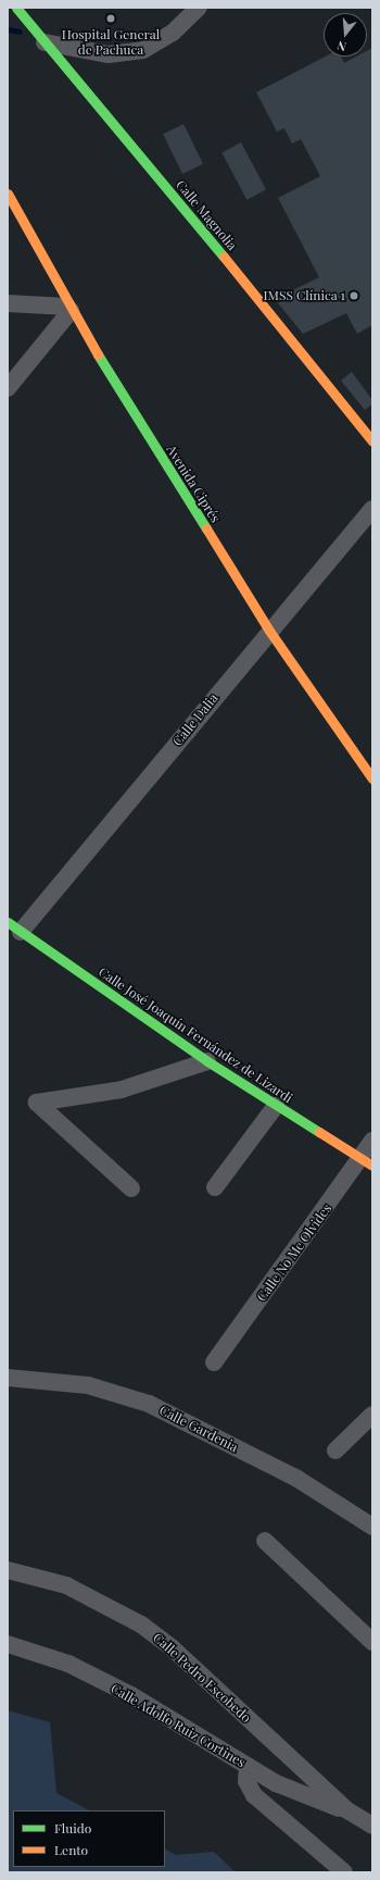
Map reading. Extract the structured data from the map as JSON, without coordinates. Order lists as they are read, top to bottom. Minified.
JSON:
{"streets":{"street":["Calle Magnolia","Avenida Ciprés","Calle Dalia","Calle José Joaquín Fernández de Lizardi","Calle No Me Olvides","Calle Gardenia","Calle Pedro Escobedo","Calle Adolfo Ruiz Cortines"]},"crossings":[["Avenida Ciprés","Calle Dalia"],["Calle Dalia","Calle José Joaquín Fernández de Lizardi"],["Calle José Joaquín Fernández de Lizardi","Calle No Me Olvides"],["Calle Pedro Escobedo","Calle Adolfo Ruiz Cortines"]],"places":["Hospital General de Pachuca","IMSS Clínica 1"],"legend":["Fluido","Lento"],"north":"bottom"}
